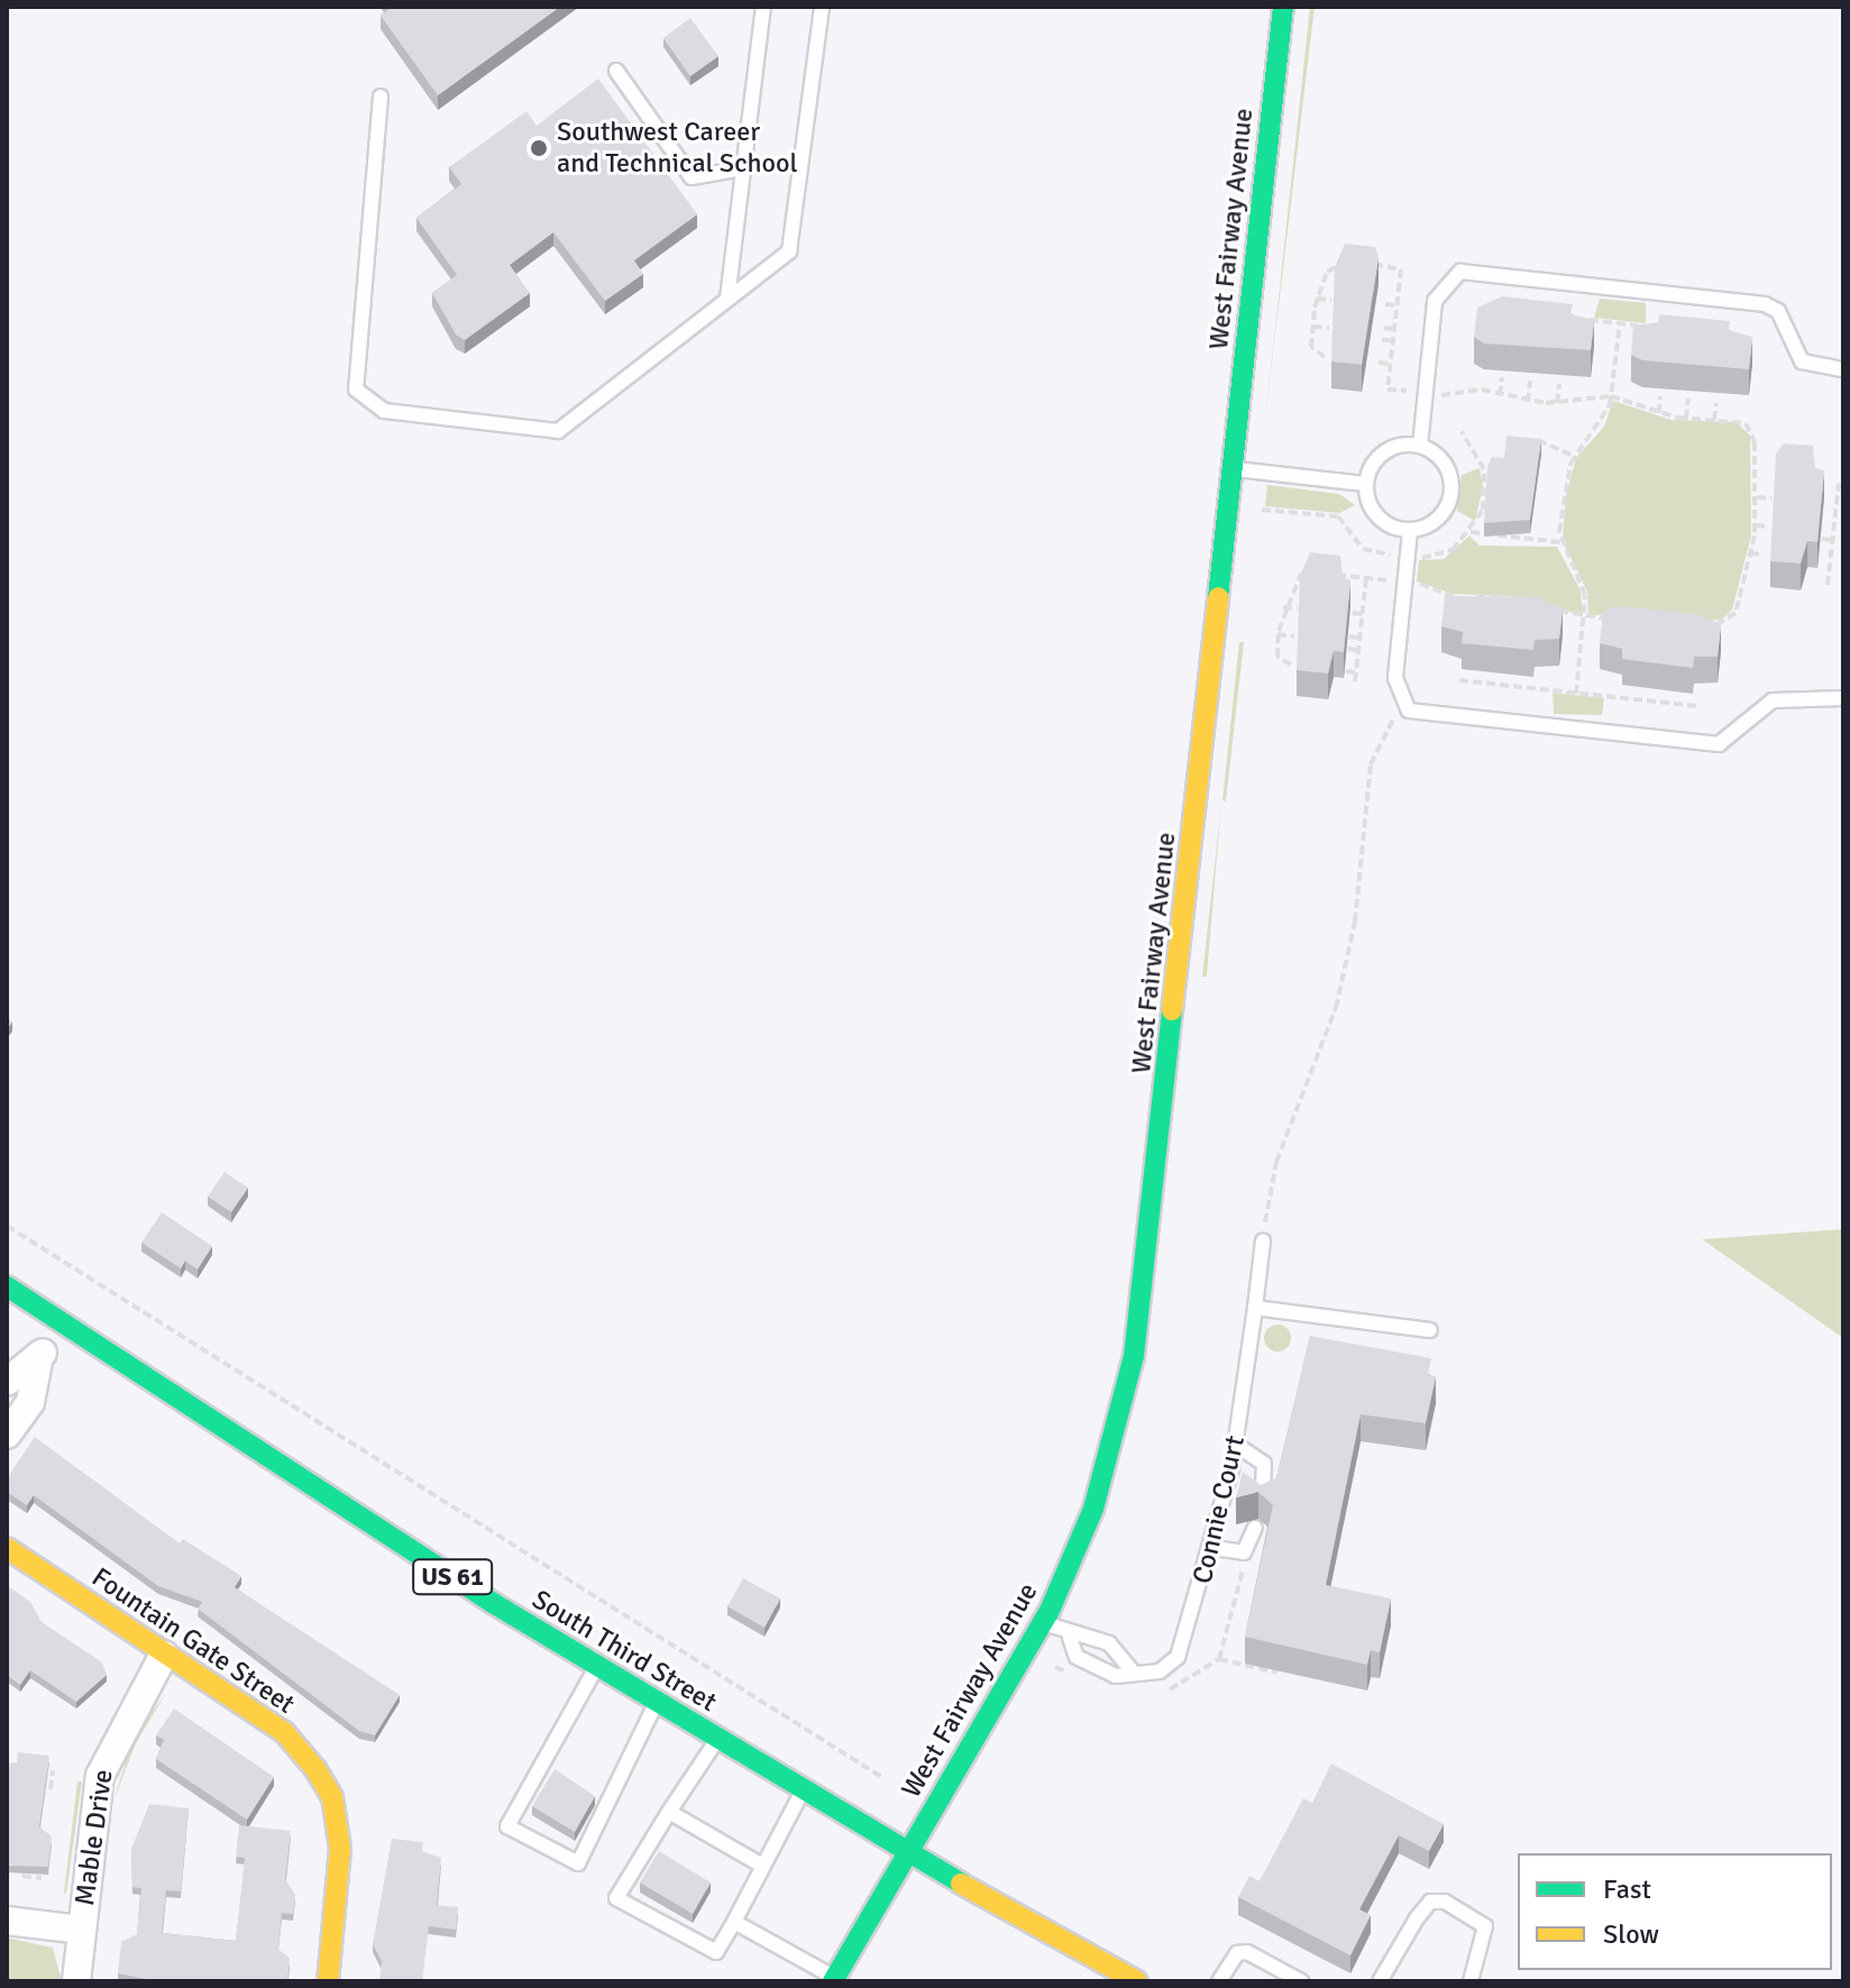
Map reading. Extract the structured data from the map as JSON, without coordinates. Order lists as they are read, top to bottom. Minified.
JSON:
{"streets":{"main road":["West Fairway Avenue","US 61","Fountain Gate Street","South Third Street"],"street":["Mable Drive"],"lane":["Connie Court"]},"crossings":[["West Fairway Avenue","Connie Court"],["West Fairway Avenue","South Third Street"],["Fountain Gate Street","Mable Drive"]],"places":["Southwest Career and Technical School"],"legend":["Fast","Slow"]}
